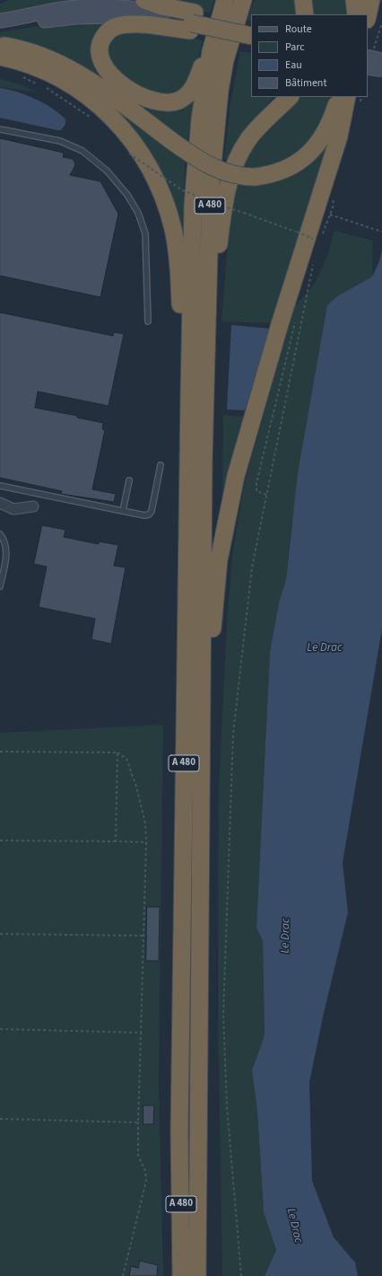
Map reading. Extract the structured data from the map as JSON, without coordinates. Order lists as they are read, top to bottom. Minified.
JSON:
{"streets":{"highway":["A 480"]},"water":["Le Drac"],"legend":["Route","Parc","Eau","Bâtiment"]}
